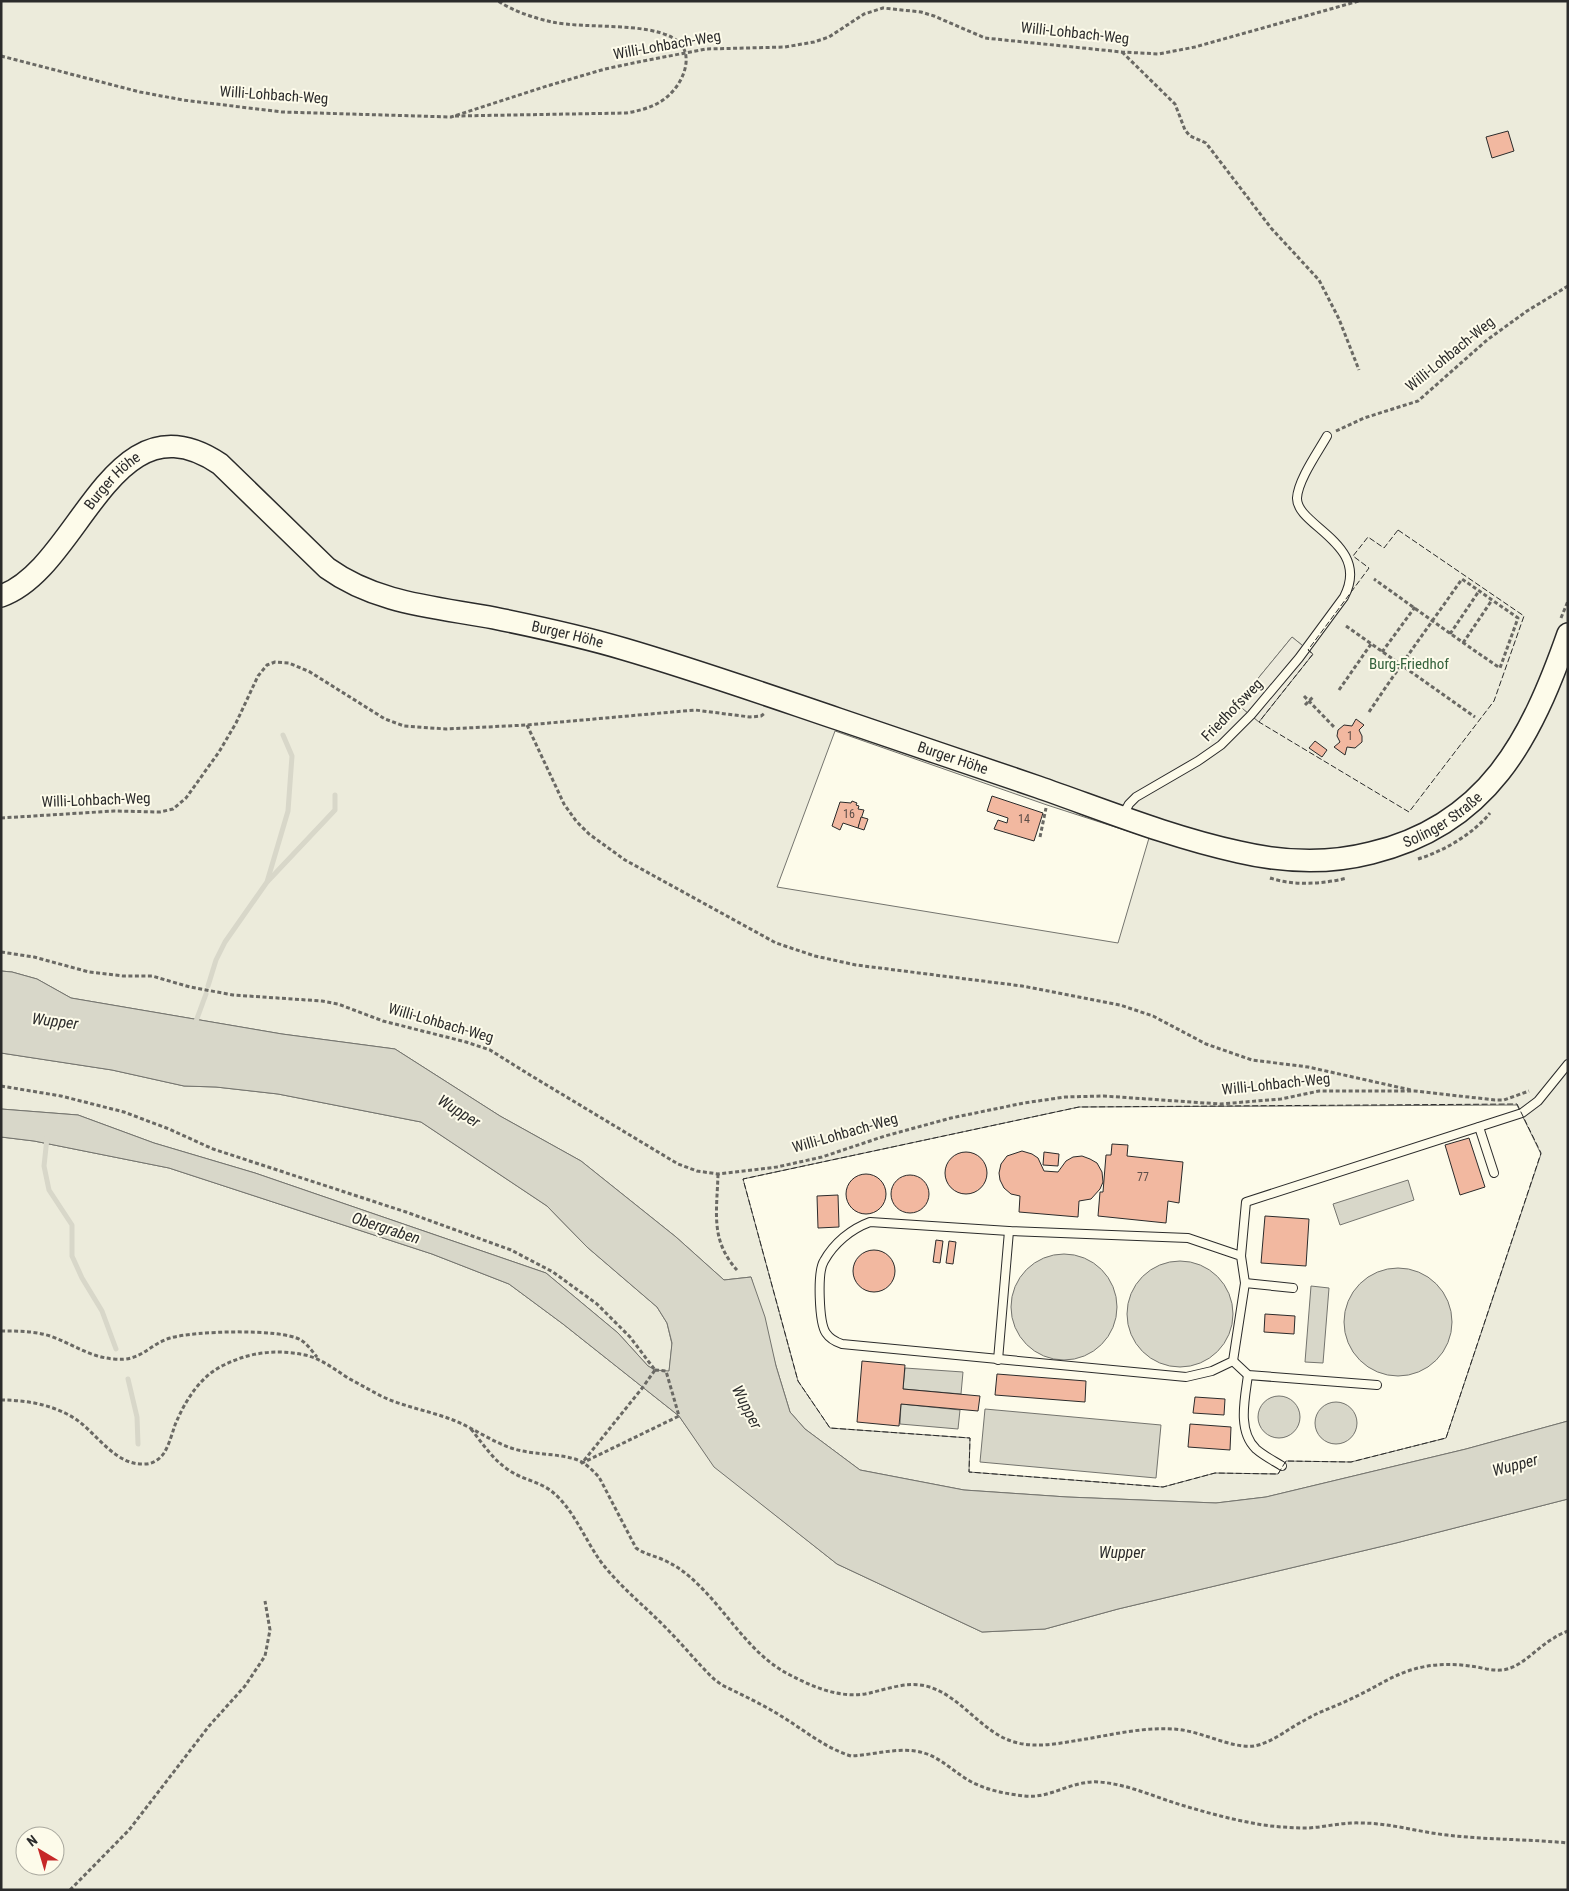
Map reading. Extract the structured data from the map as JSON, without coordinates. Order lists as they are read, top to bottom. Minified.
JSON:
{"streets":{"main road":["Burger Höhe","Solinger Straße"],"lane":["Friedhofsweg"],"path":["Willi-Lohbach-Weg"]},"crossings":[["Willi-Lohbach-Weg","Burger Höhe"],["Willi-Lohbach-Weg","Friedhofsweg"],["Burger Höhe","Friedhofsweg"],["Burger Höhe","Solinger Straße"]],"water":["Wupper","Obergraben"],"parks":["Burg-Friedhof"],"house_numbers":["1","16","14","77"],"north":"top left"}
